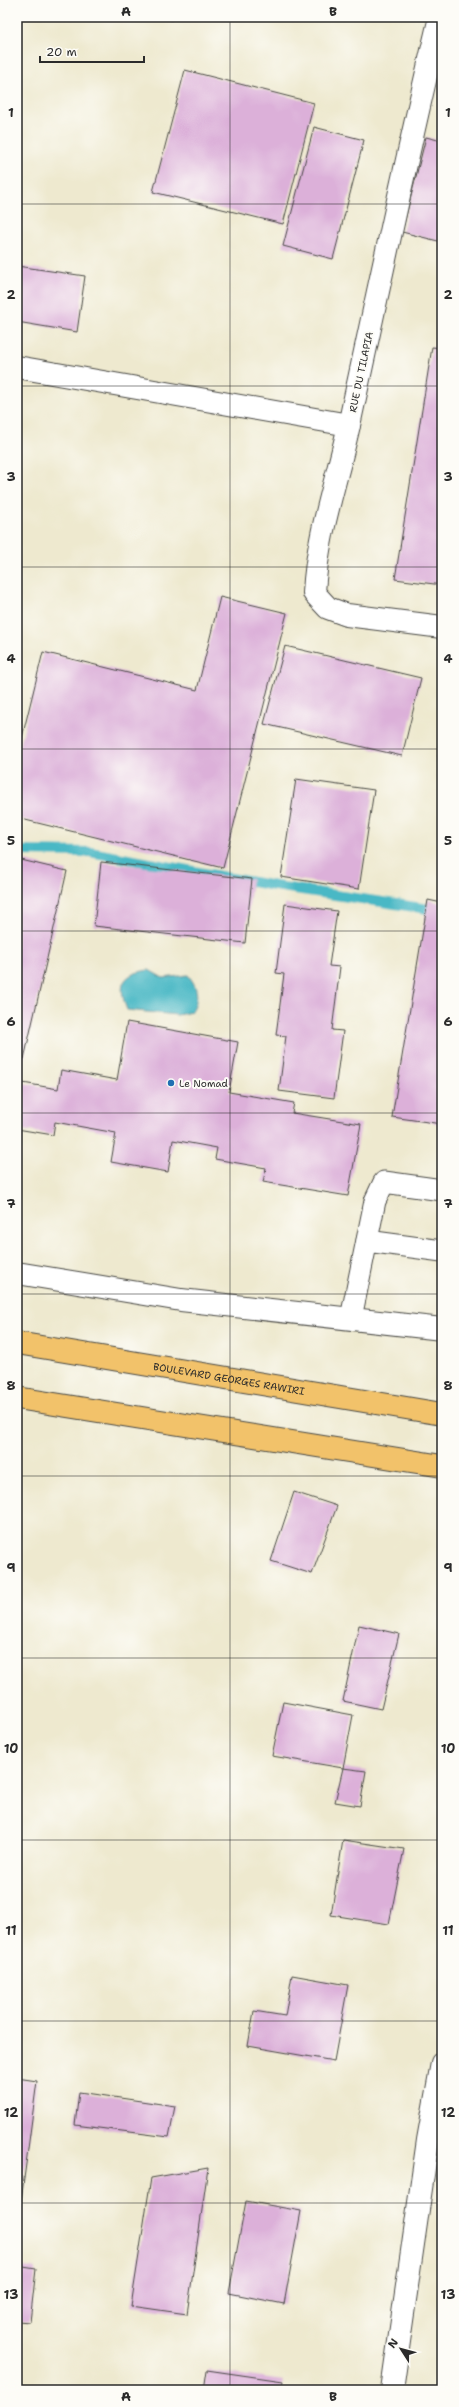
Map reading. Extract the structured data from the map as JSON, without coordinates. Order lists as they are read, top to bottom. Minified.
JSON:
{"streets":{"main road":["BOULEVARD GEORGES RAWIRI"],"street":["RUE DU TILAPIA"]},"places":["Le Nomad"],"scale_bar":"20 m","north":"top left","grid":{"columns":["A","B"],"rows":["1","2","3","4","5","6","7","8","9","10","11","12","13"]}}
